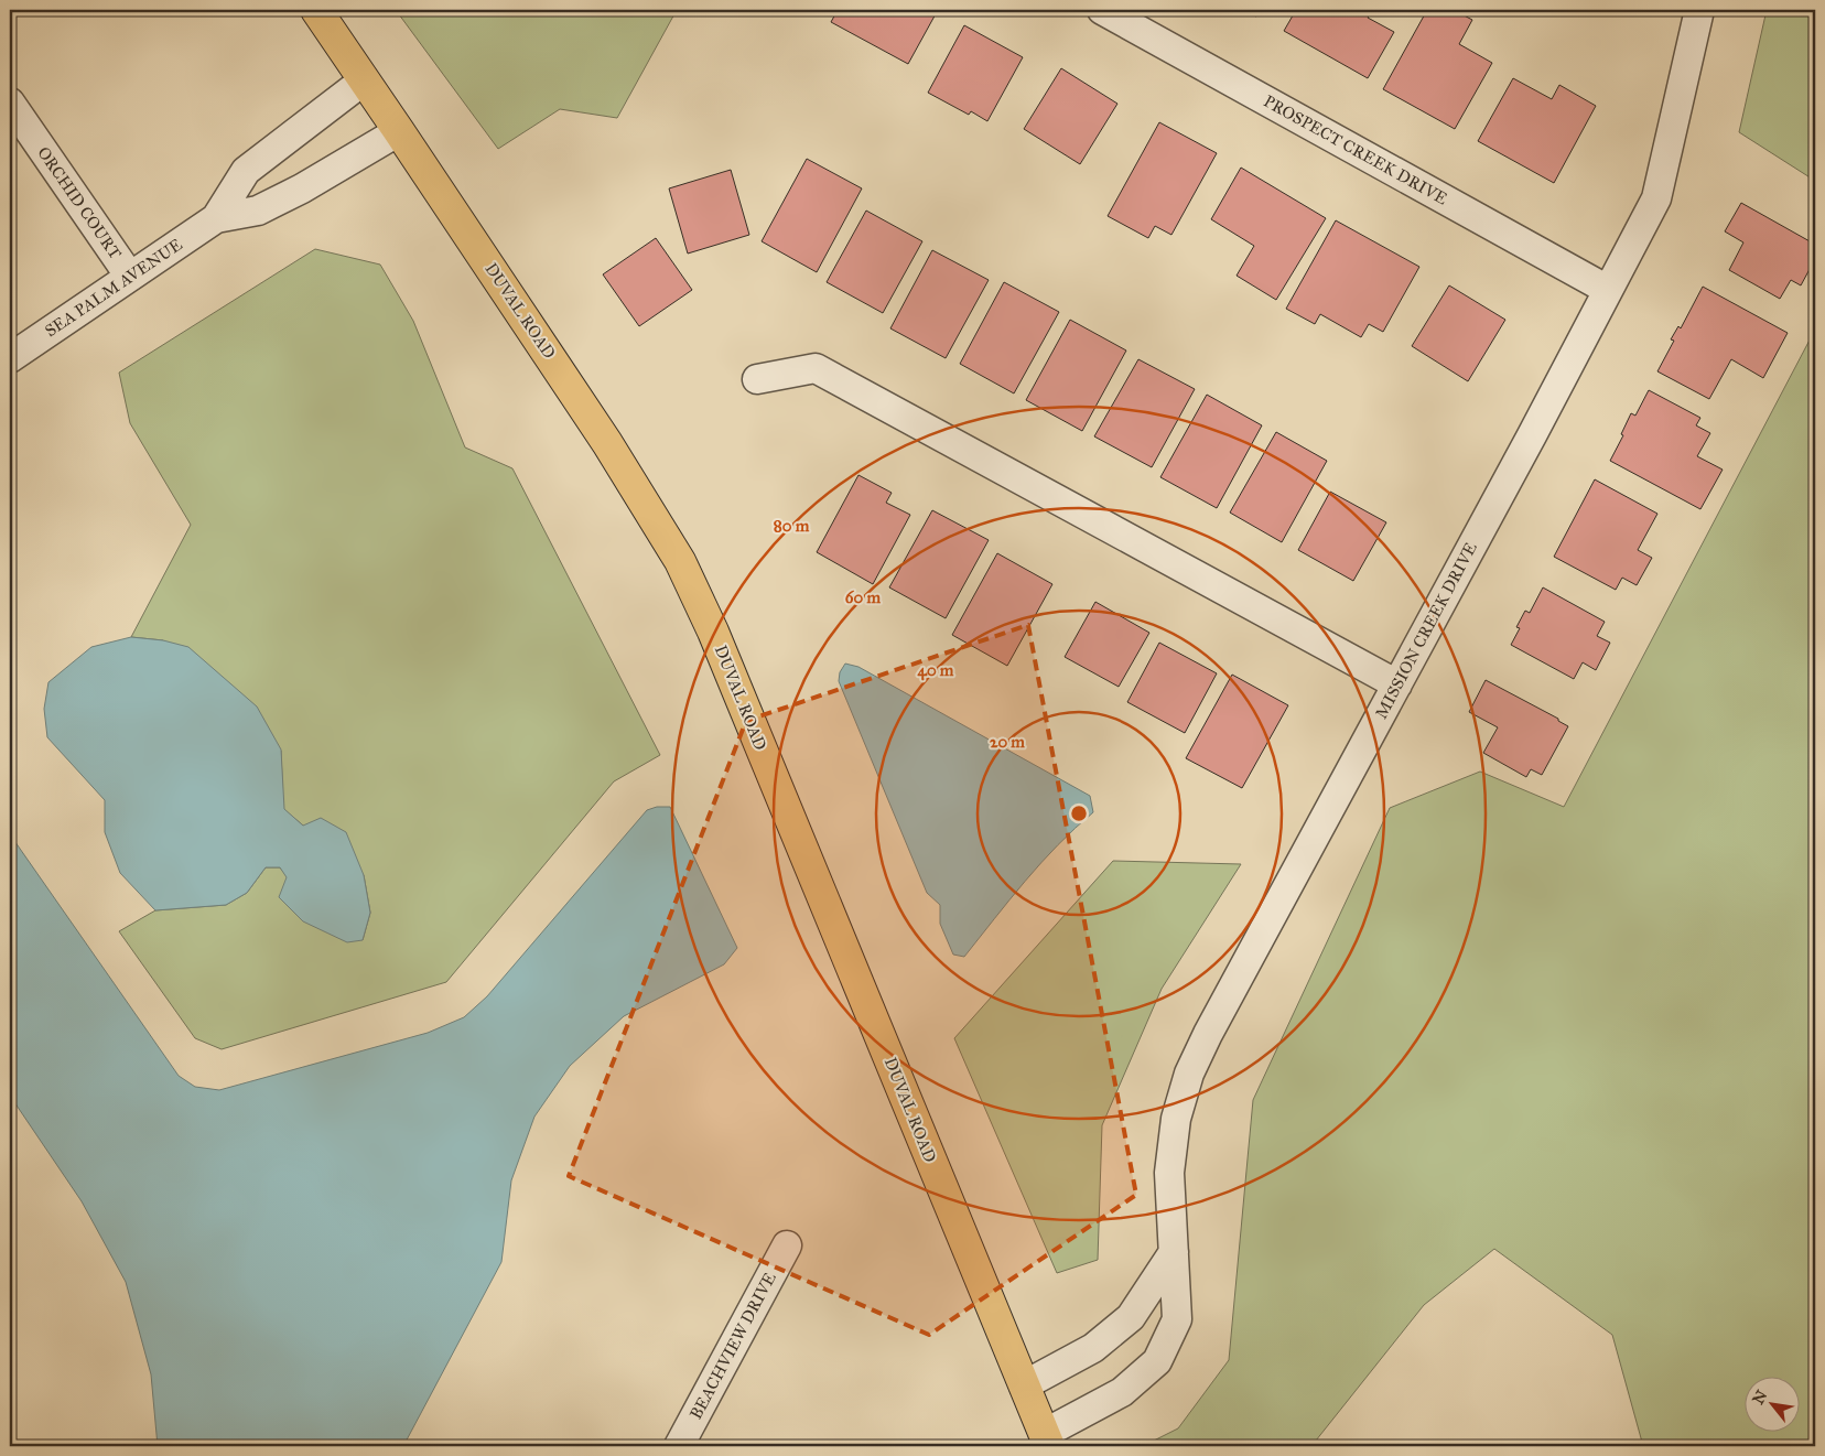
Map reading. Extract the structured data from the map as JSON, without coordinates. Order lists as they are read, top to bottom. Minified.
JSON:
{"streets":{"main road":["DUVAL ROAD"],"street":["PROSPECT CREEK DRIVE","ORCHID COURT","SEA PALM AVENUE","MISSION CREEK DRIVE","BEACHVIEW DRIVE"]},"crossings":[["PROSPECT CREEK DRIVE","MISSION CREEK DRIVE"],["ORCHID COURT","SEA PALM AVENUE"],["SEA PALM AVENUE","DUVAL ROAD"],["DUVAL ROAD","MISSION CREEK DRIVE"]],"north":"top left","rings":["80 m","60 m","40 m","20 m"]}
